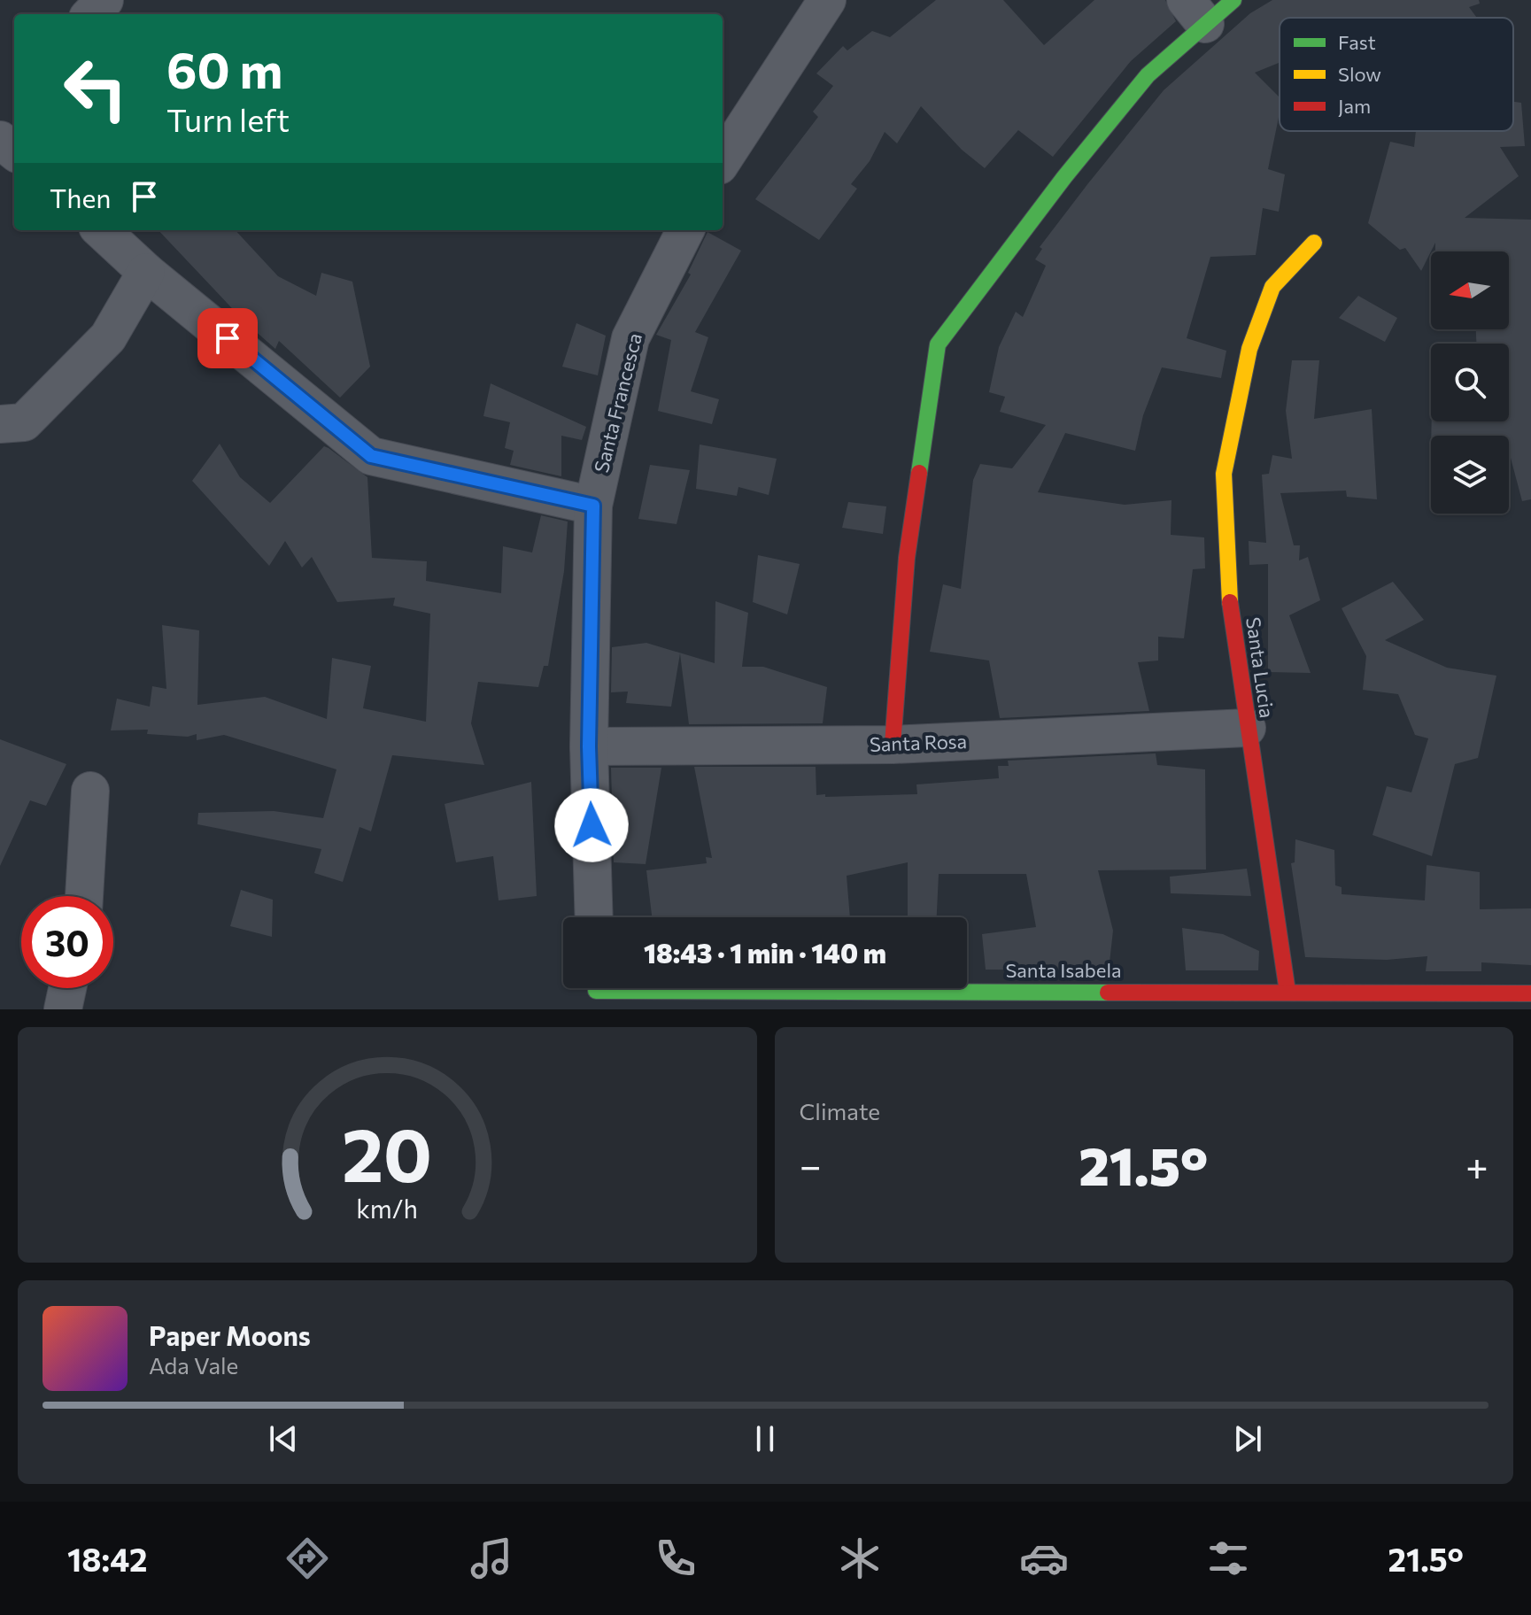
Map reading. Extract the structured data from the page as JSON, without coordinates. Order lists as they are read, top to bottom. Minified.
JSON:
{"streets":{"street":["Santa Francesca","Santa Lucia","Santa Rosa","Santa Isabela"]},"crossings":[["Santa Francesca","Santa Rosa"],["Santa Lucia","Santa Rosa"],["Santa Lucia","Santa Isabela"]],"legend":["Fast","Slow","Jam"],"north":"left","page":{"turn":["60 m","Turn left"],"then":"Then","limit":"30","trip":"18:43 · 1 min · 140 m","tile":"Climate","heat":["−","21.5°","+"],"song":["Paper Moons","Ada Vale"],"tabs":["18:42","21.5°"],"gauge":["20","km/h"]}}
